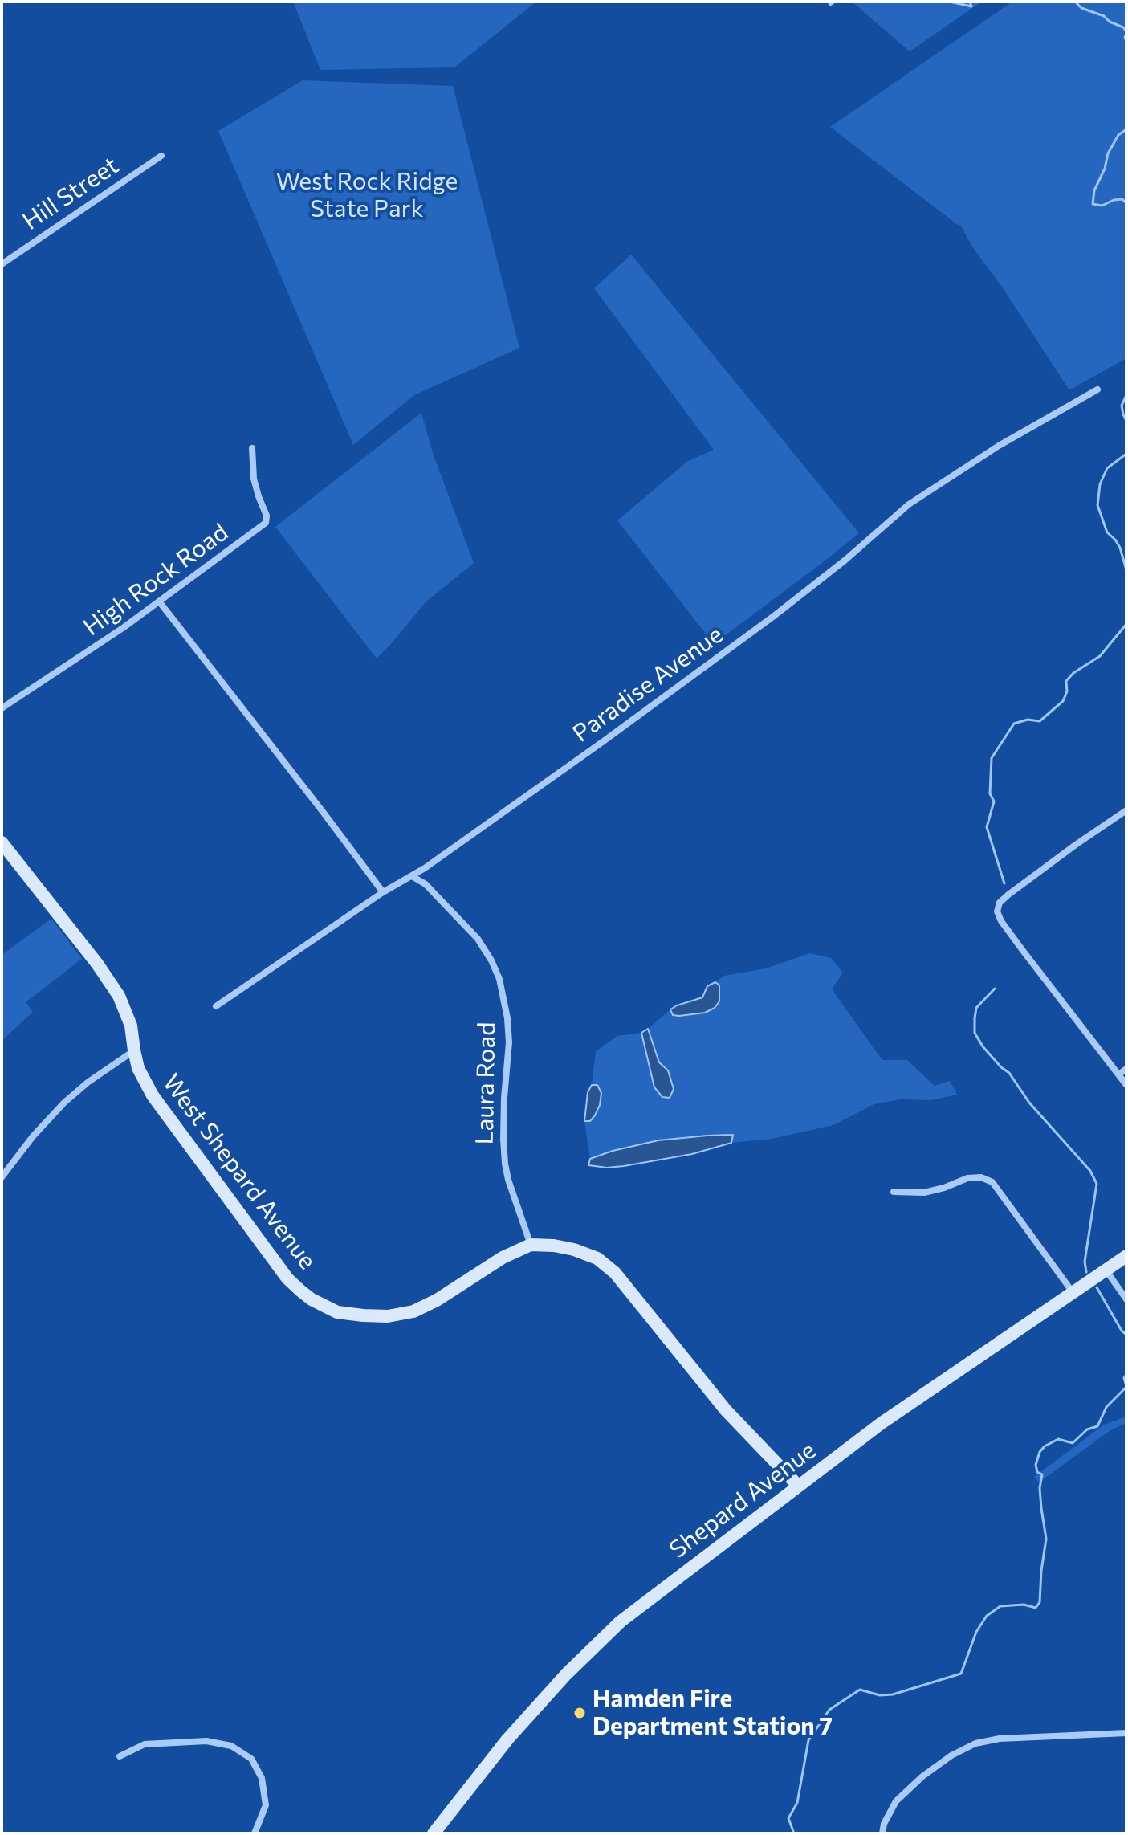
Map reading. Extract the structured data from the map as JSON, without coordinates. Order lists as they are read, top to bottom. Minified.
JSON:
{"streets":{"street":["Hill Street","High Rock Road","Paradise Avenue","Laura Road","West Shepard Avenue","Shepard Avenue"]},"crossings":[["Paradise Avenue","Laura Road"],["Laura Road","West Shepard Avenue"],["West Shepard Avenue","Shepard Avenue"]],"parks":["West Rock Ridge State Park"],"places":["Hamden Fire Department Station 7"]}
